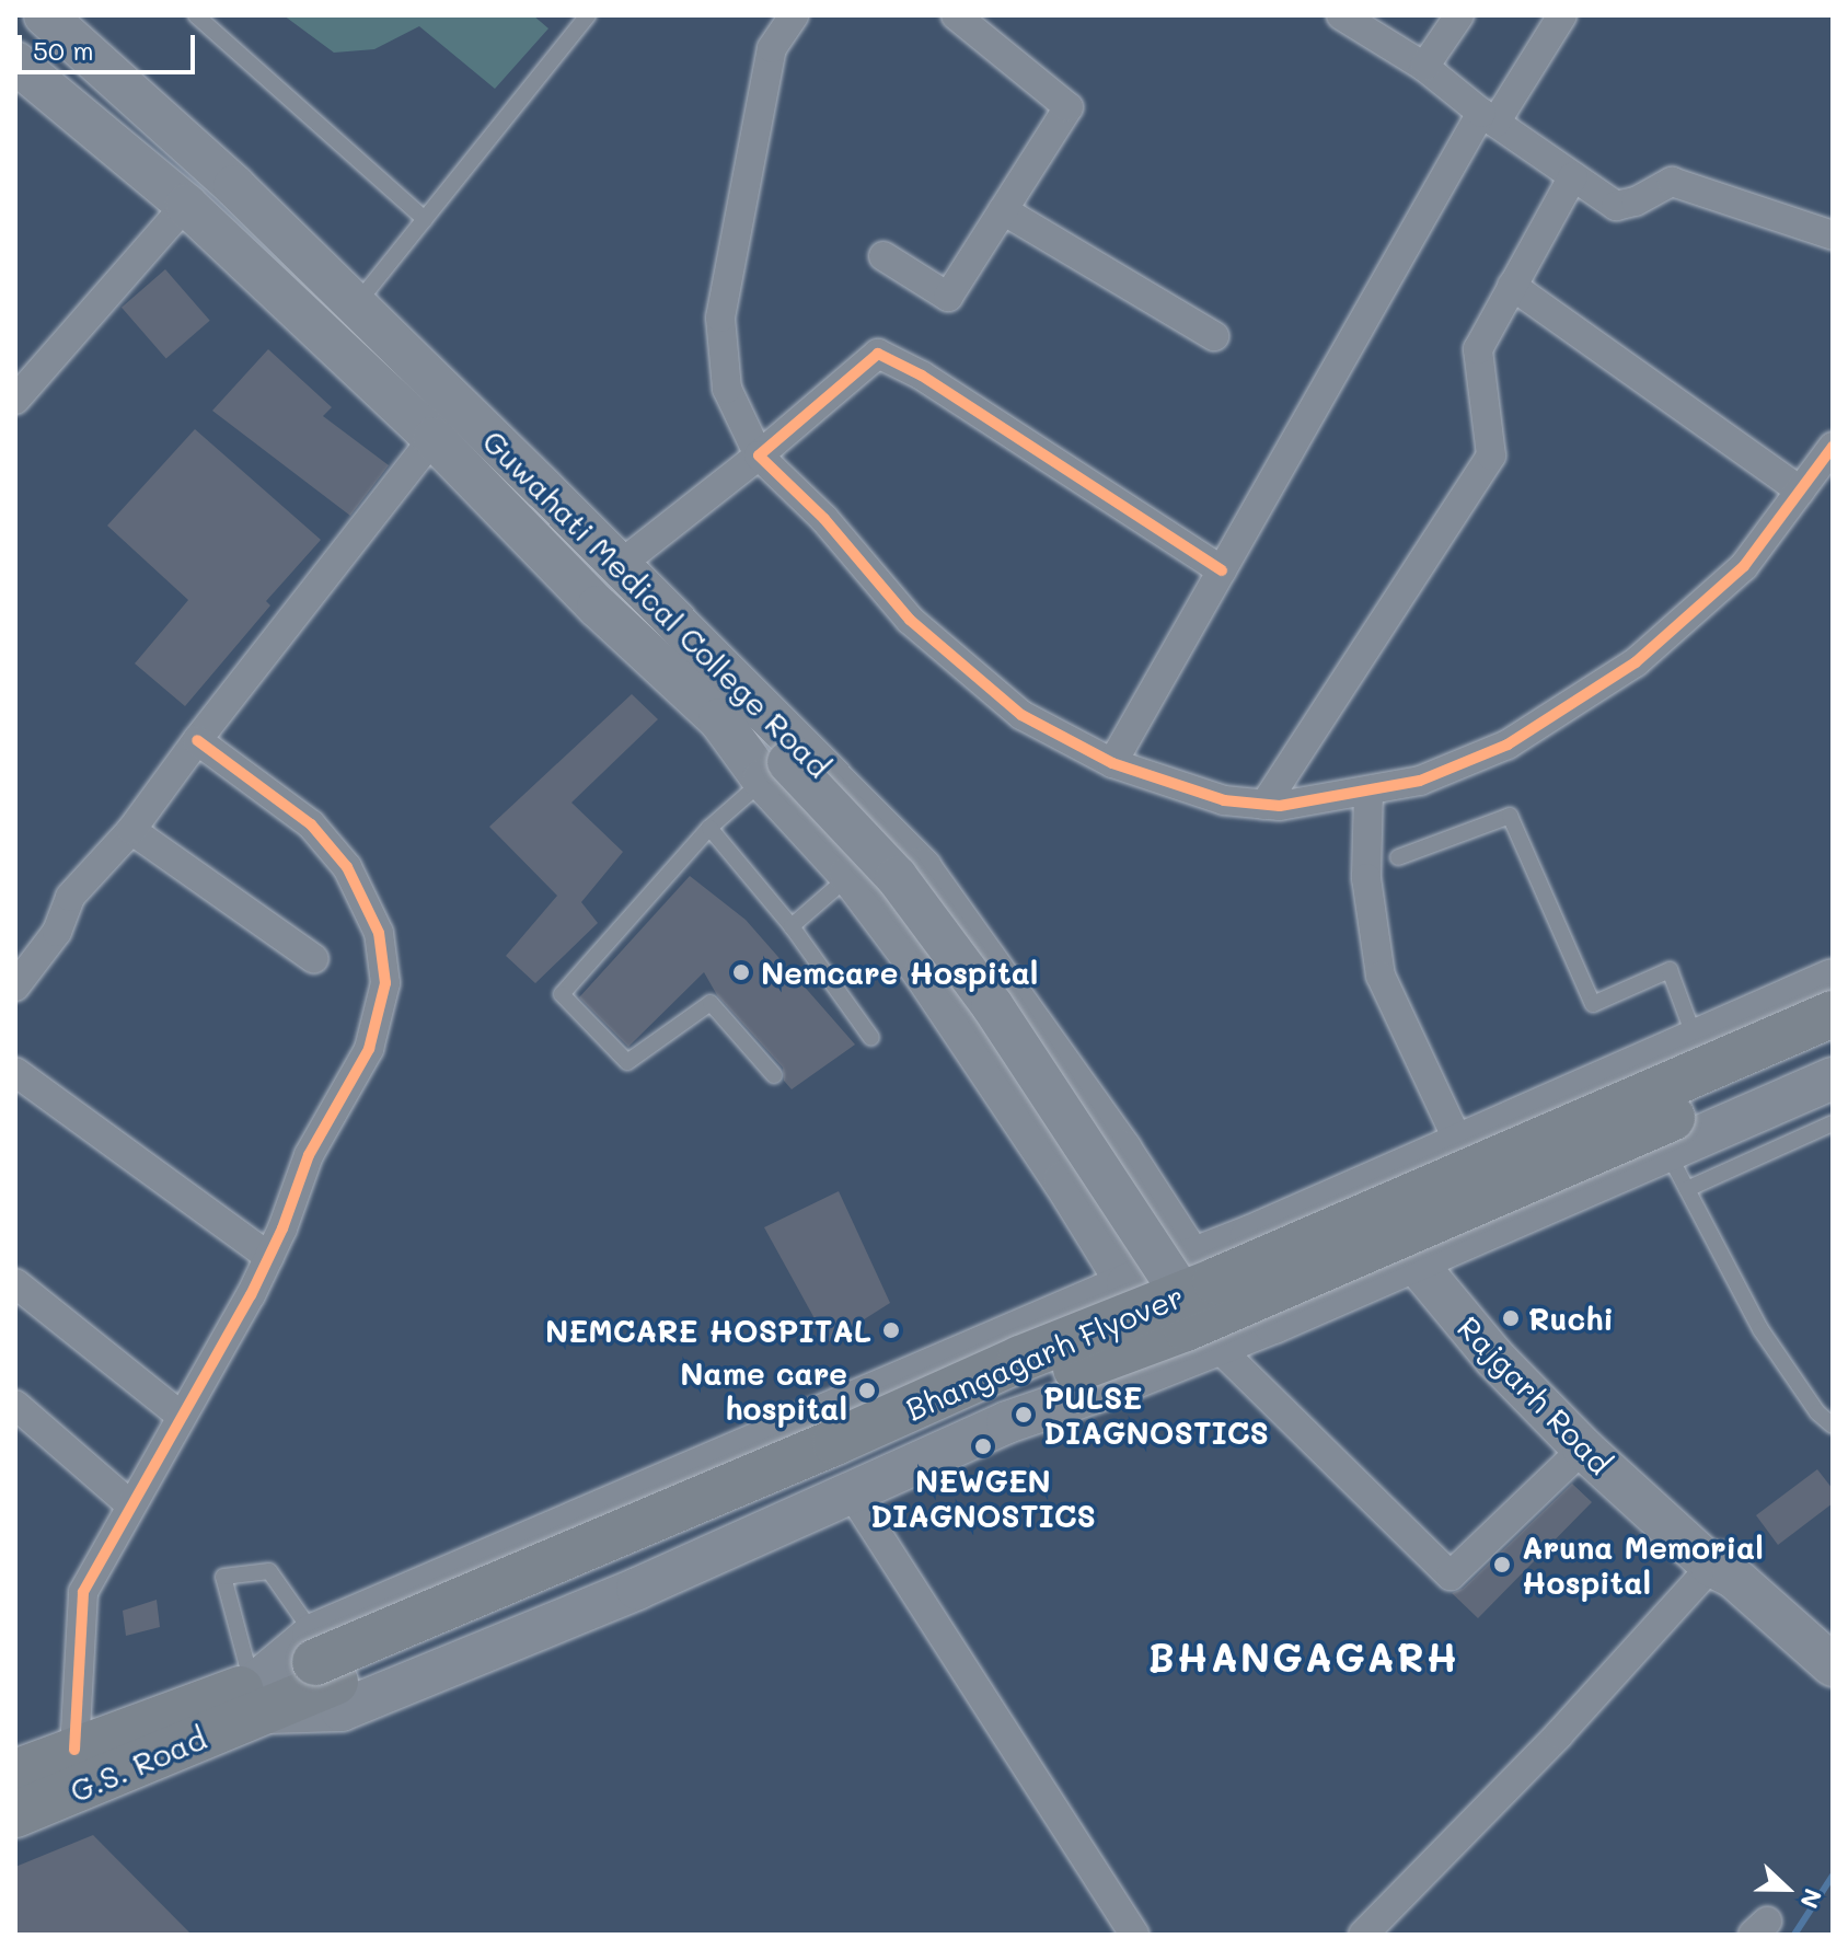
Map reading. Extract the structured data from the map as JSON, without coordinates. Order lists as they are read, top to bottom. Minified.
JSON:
{"streets":{"main road":["Guwahati Medical College Road","Bhangagarh Flyover","Rajgarh Road","G.S. Road"]},"crossings":[["Guwahati Medical College Road","Bhangagarh Flyover"],["Bhangagarh Flyover","G.S. Road"]],"districts":["BHANGAGARH"],"places":["Nemcare Hospital","Ruchi","NEMCARE HOSPITAL","Name care hospital","PULSE DIAGNOSTICS","NEWGEN DIAGNOSTICS","Aruna Memorial Hospital"],"scale_bar":"50 m","north":"right"}
